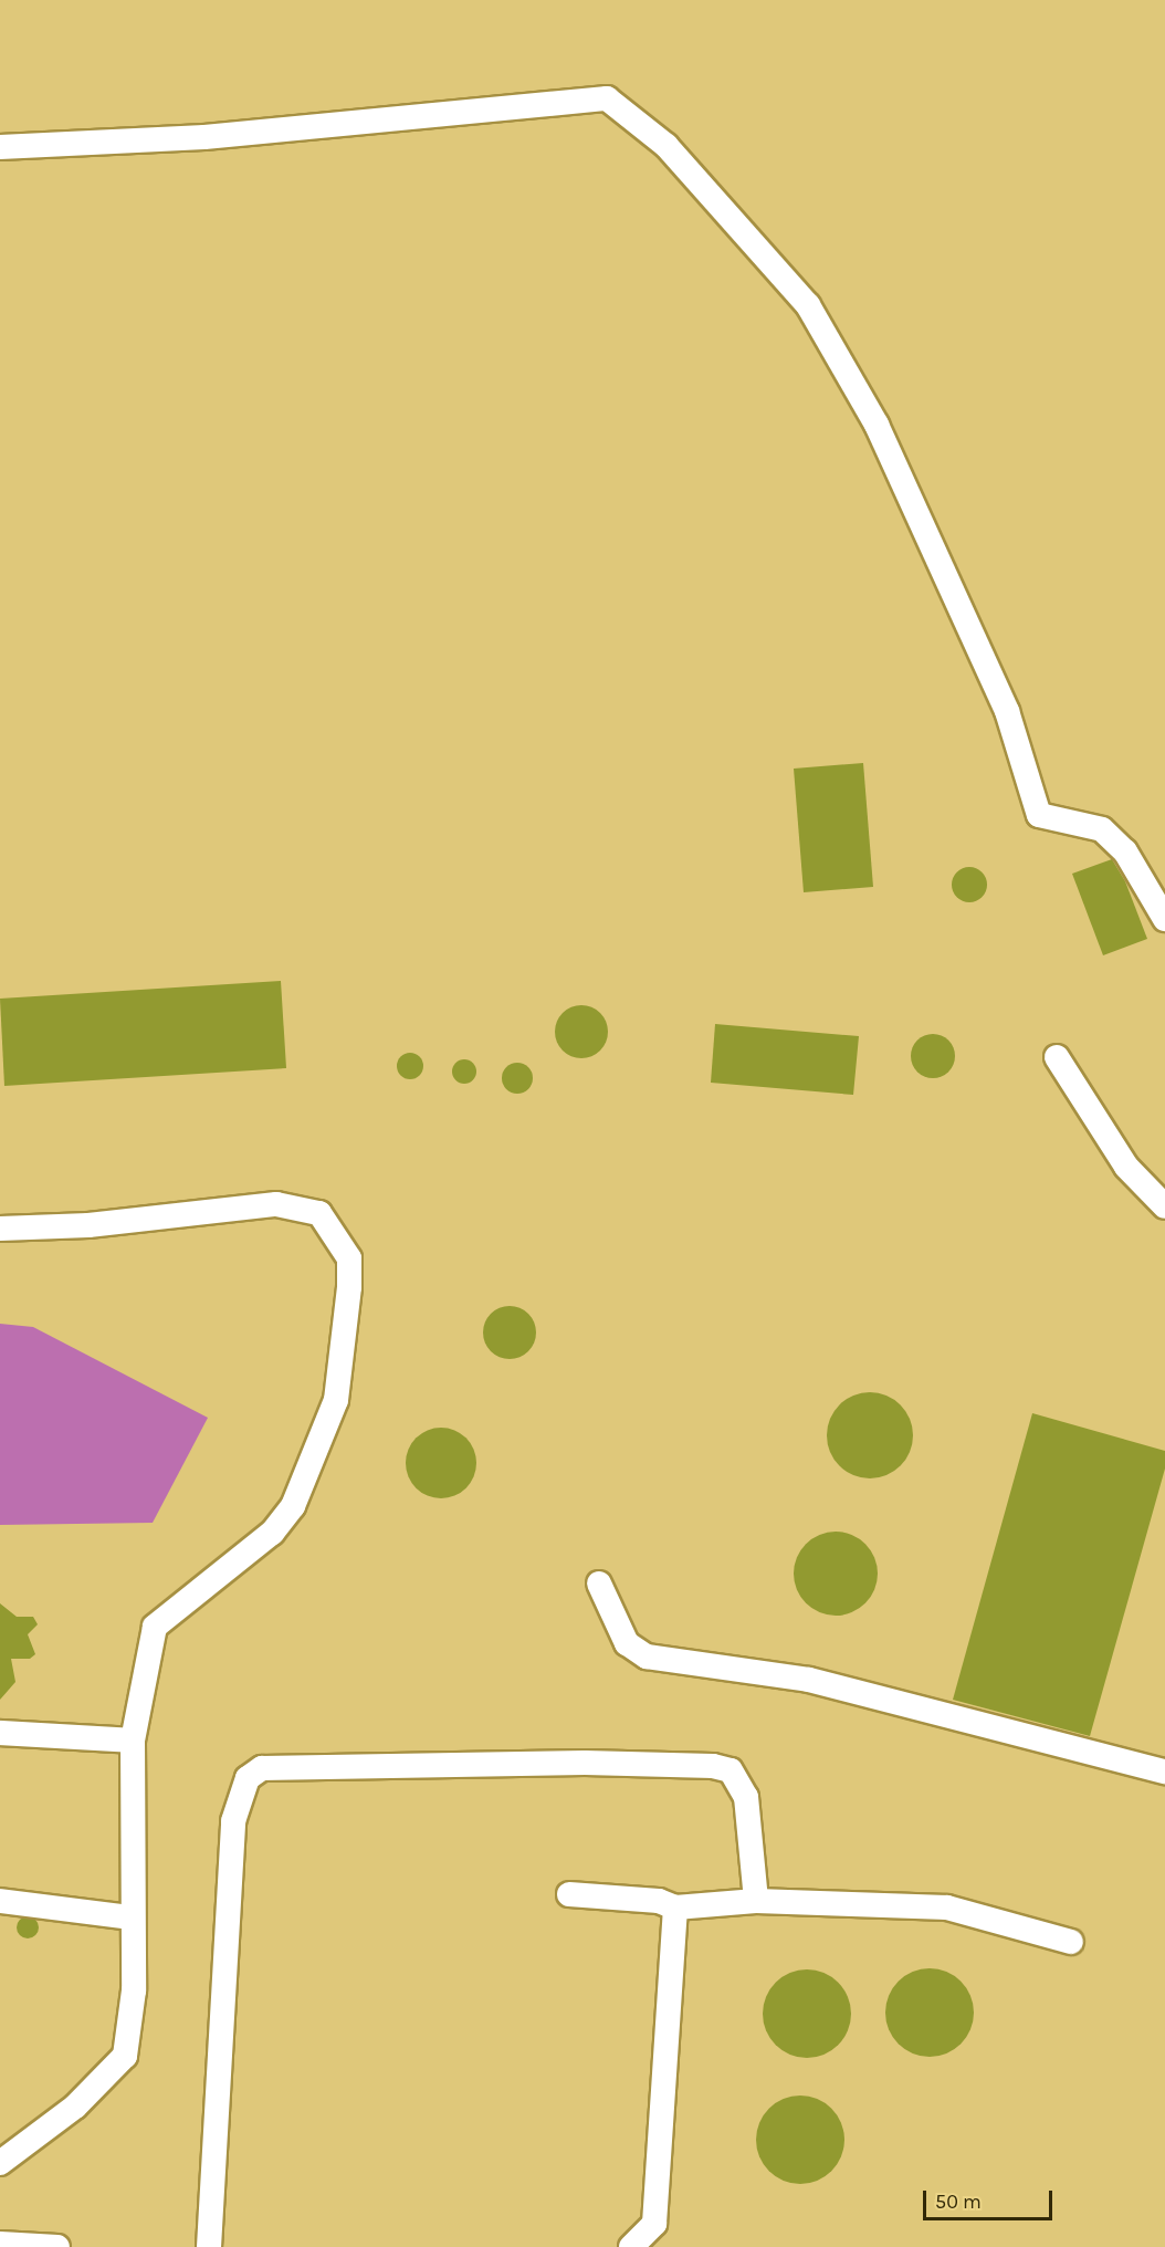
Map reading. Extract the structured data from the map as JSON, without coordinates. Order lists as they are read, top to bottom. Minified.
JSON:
{"scale_bar":"50 m"}
